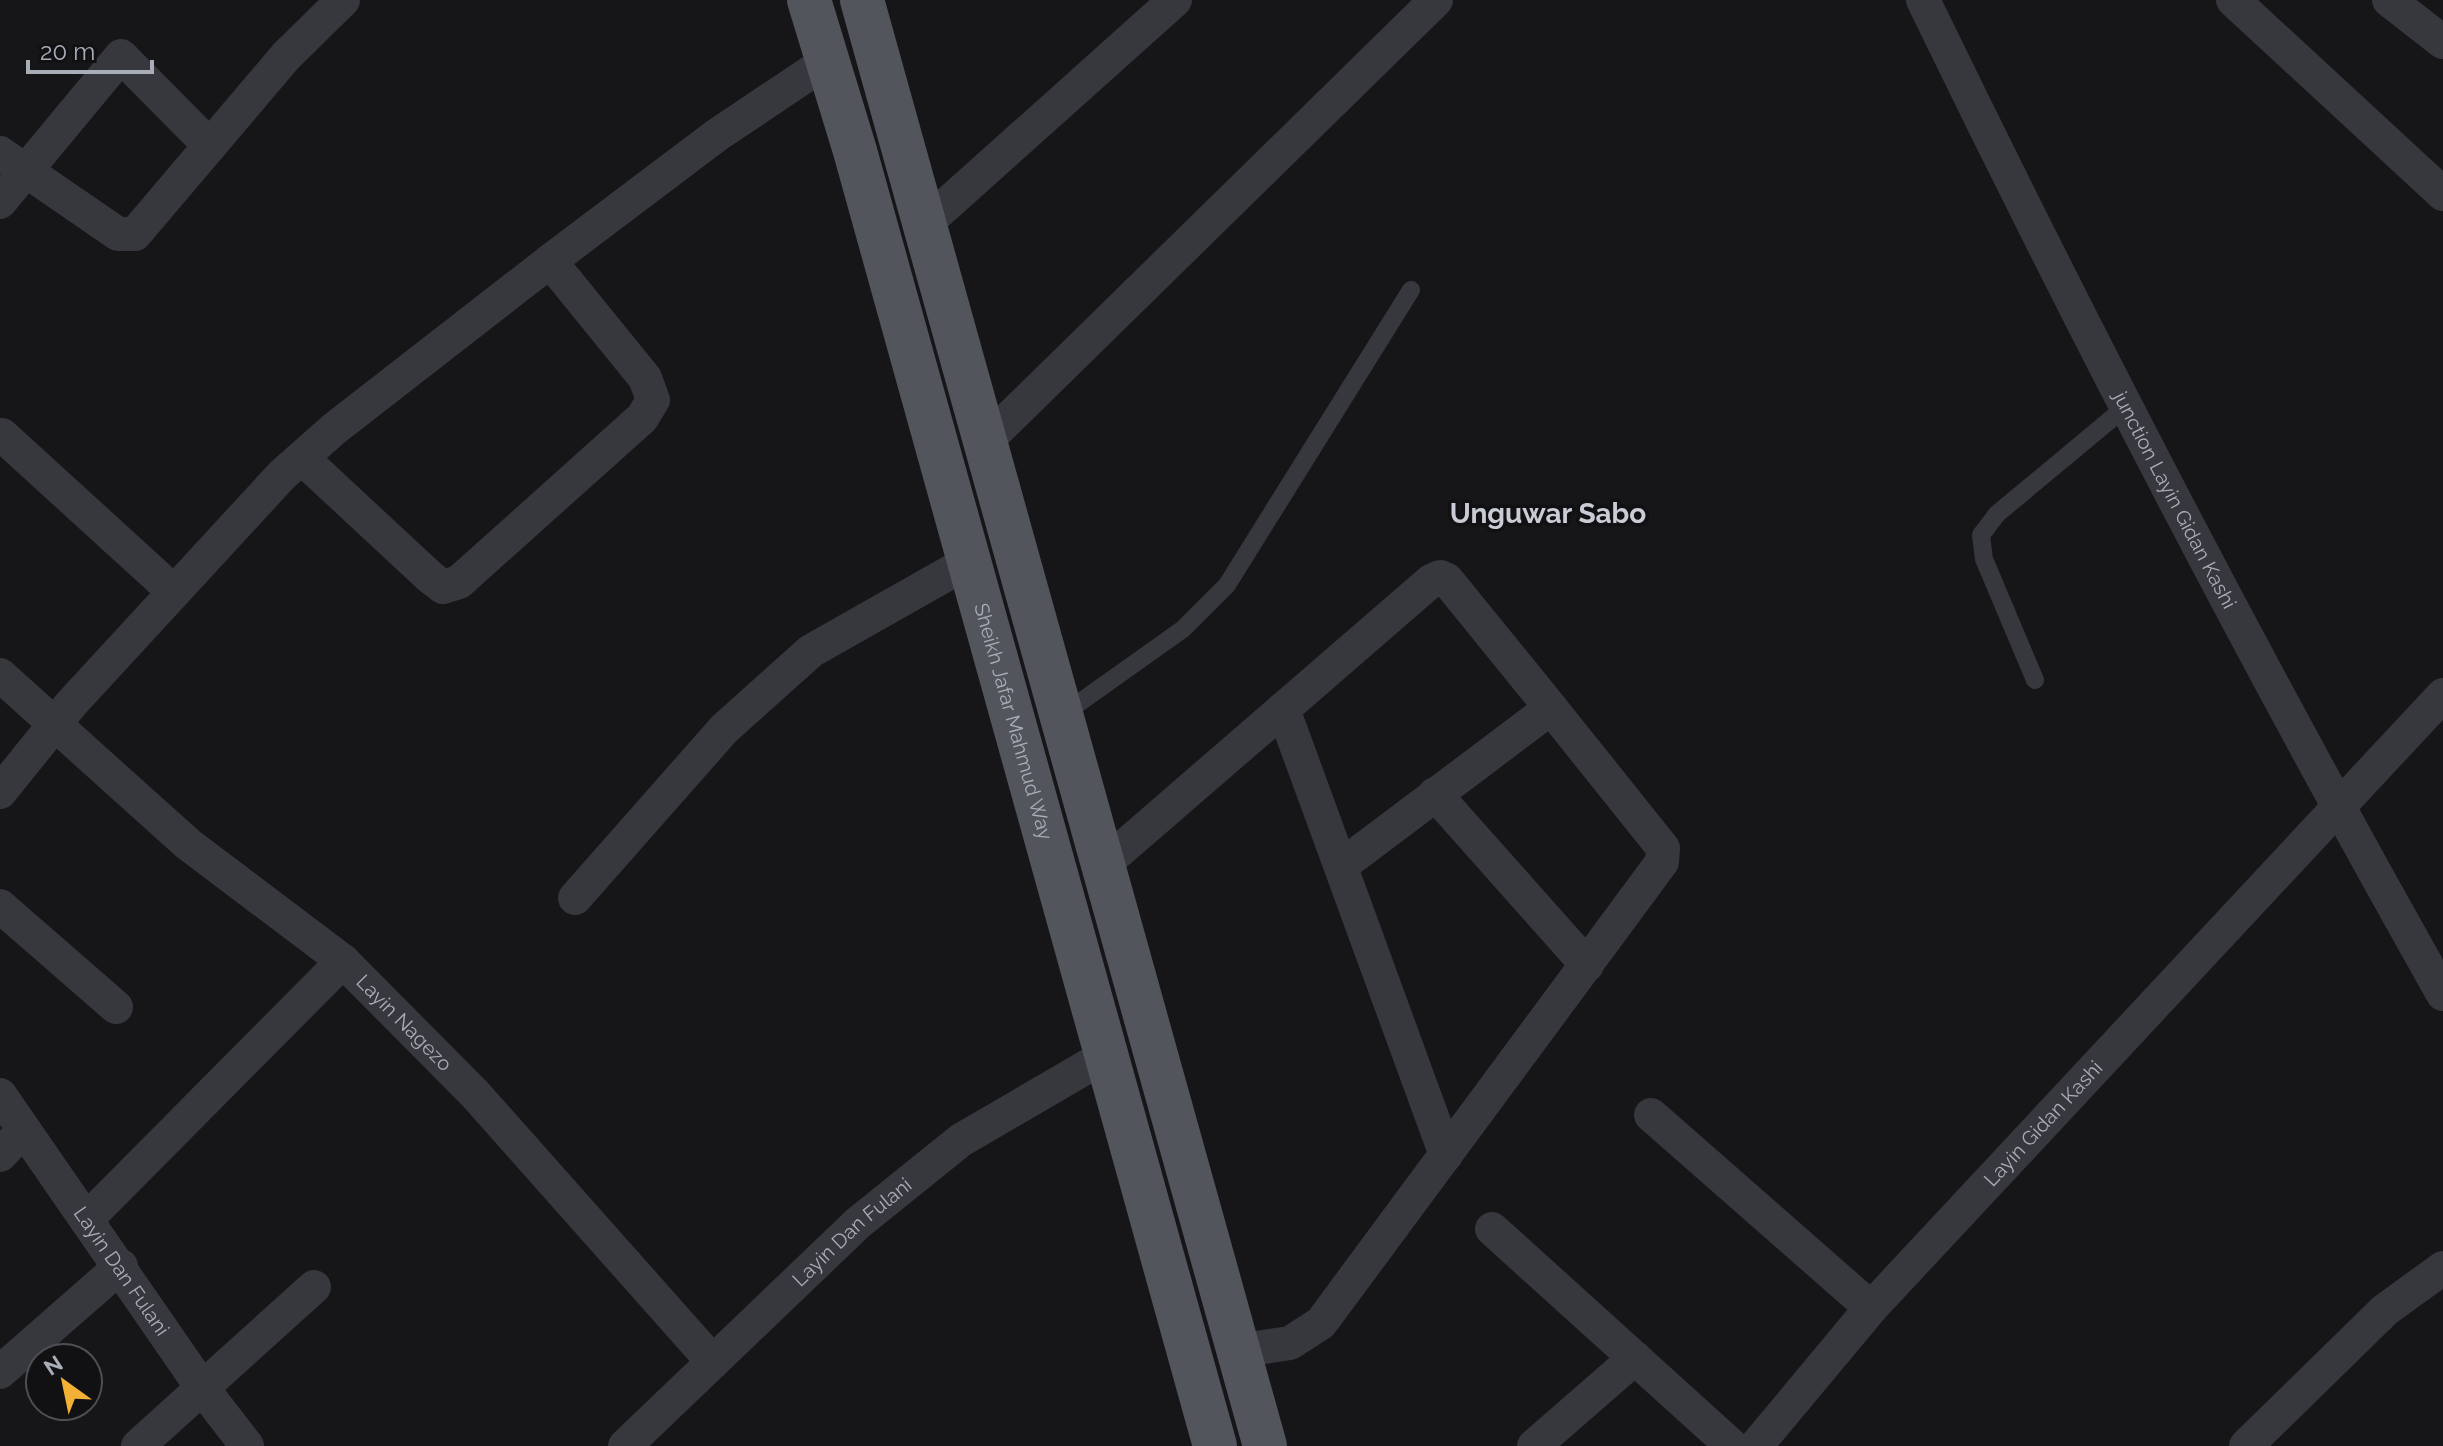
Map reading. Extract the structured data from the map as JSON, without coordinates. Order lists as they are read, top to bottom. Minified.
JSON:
{"streets":{"main road":["Sheikh Jafar Mahmud Way"],"street":["junction Layin Gidan Kashi","Layin Nagezo","Layin Gidan Kashi","Layin Dan Fulani"]},"crossings":[["junction Layin Gidan Kashi","Layin Gidan Kashi"],["Sheikh Jafar Mahmud Way","Layin Dan Fulani"],["Layin Nagezo","Layin Dan Fulani"]],"districts":["Unguwar Sabo"],"scale_bar":"20 m","north":"top left"}
